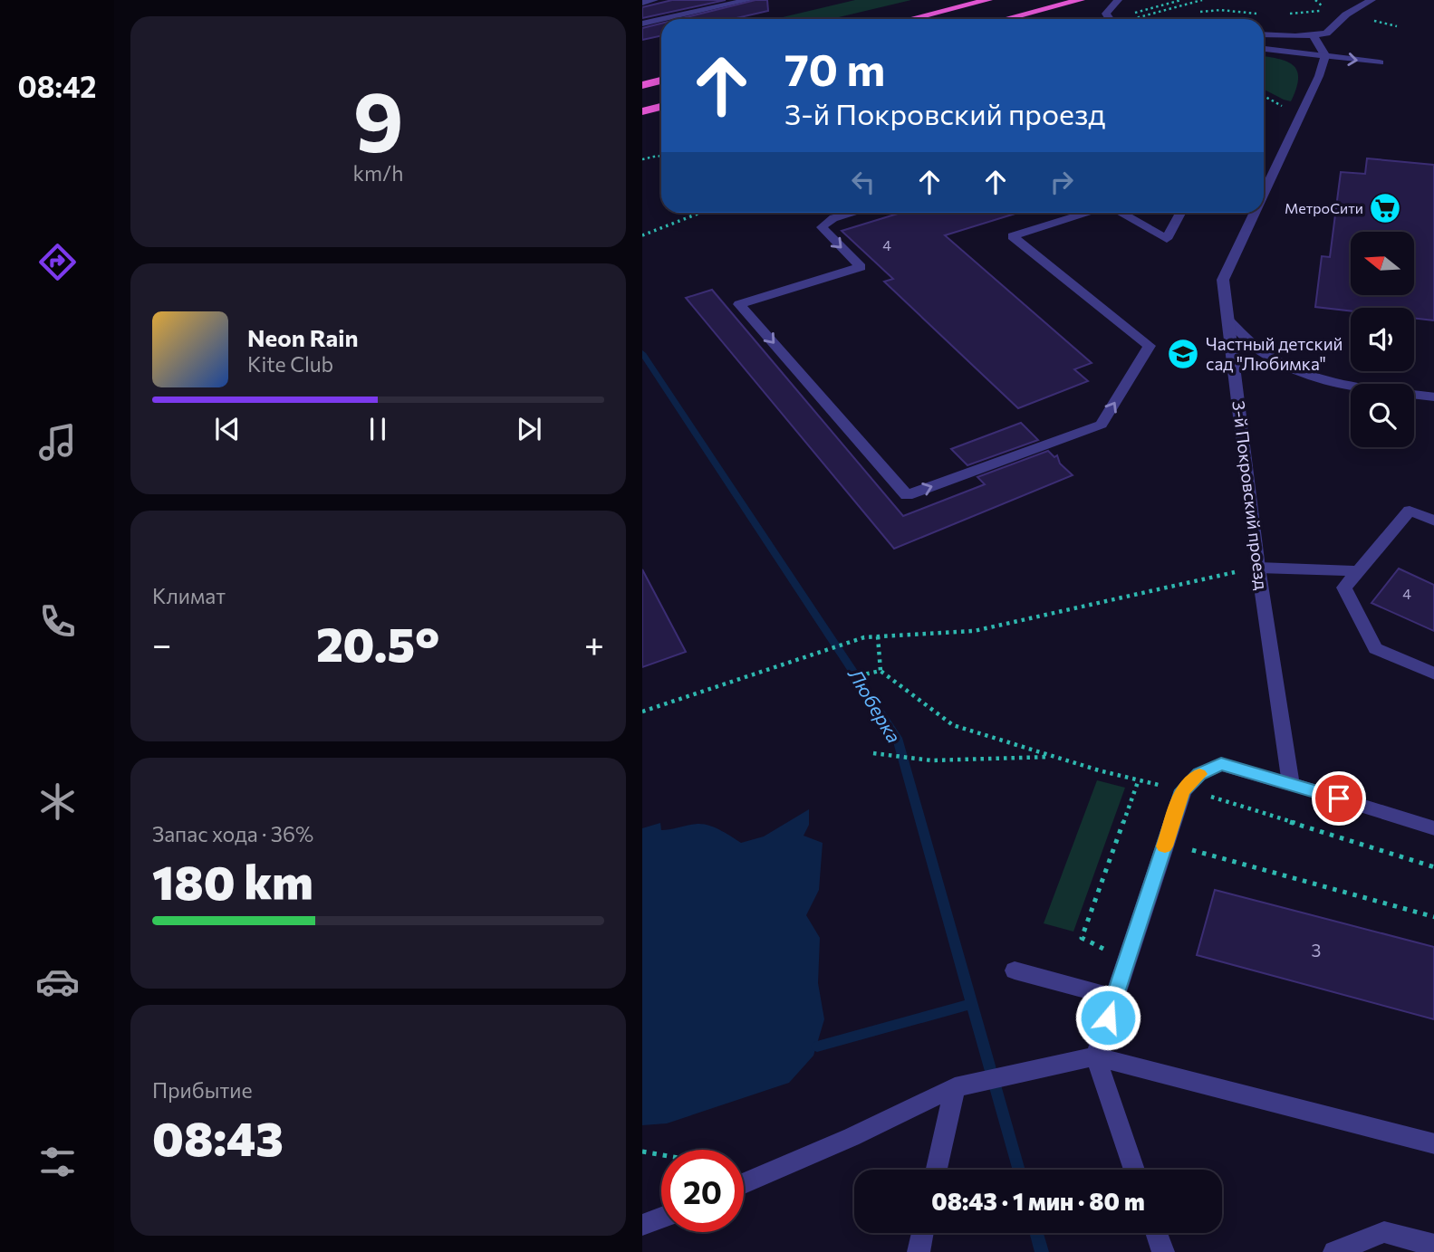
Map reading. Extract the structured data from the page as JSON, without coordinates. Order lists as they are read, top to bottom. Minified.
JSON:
{"streets":{"street":["3-й Покровский проезд"]},"water":["Люберка"],"places":{"supermarket":["МетроСити"],"school or university":["Частный детский сад \"Любимка\""]},"house_numbers":["4","4","3"],"north":"left","page":{"tabs":"08:42","tile":[["9","km/h"],"Климат",["Запас хода · 36%","180 km"],["Прибытие","08:43"]],"turn":["70 m","3-й Покровский проезд"],"song":["Neon Rain","Kite Club"],"heat":["−","20.5°","+"],"limit":"20","trip":"08:43 · 1 мин · 80 m"}}
